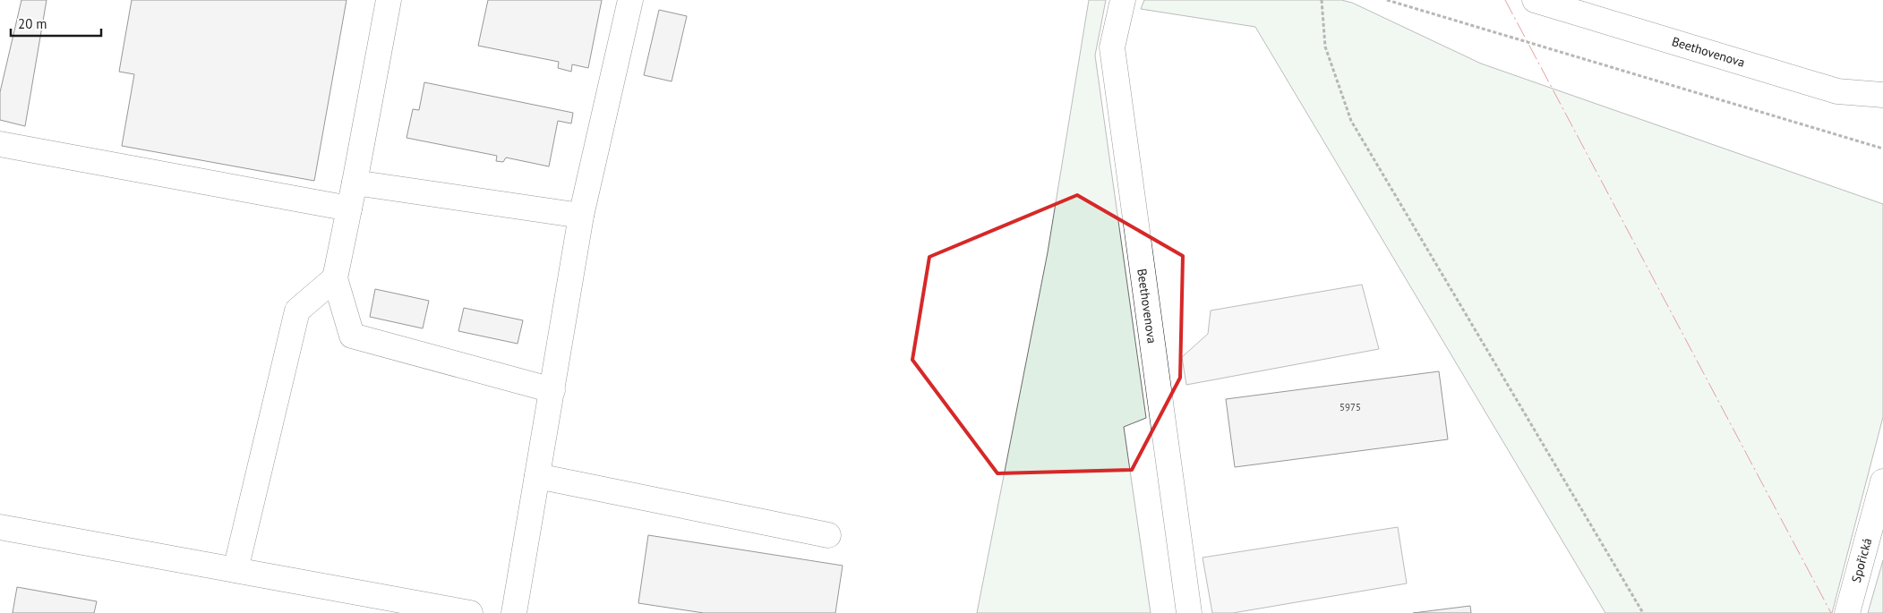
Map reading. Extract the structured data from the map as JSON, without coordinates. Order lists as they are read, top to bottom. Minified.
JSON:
{"streets":{"street":["Beethovenova","Spořická"]},"house_numbers":["5975"],"scale_bar":"20 m"}
